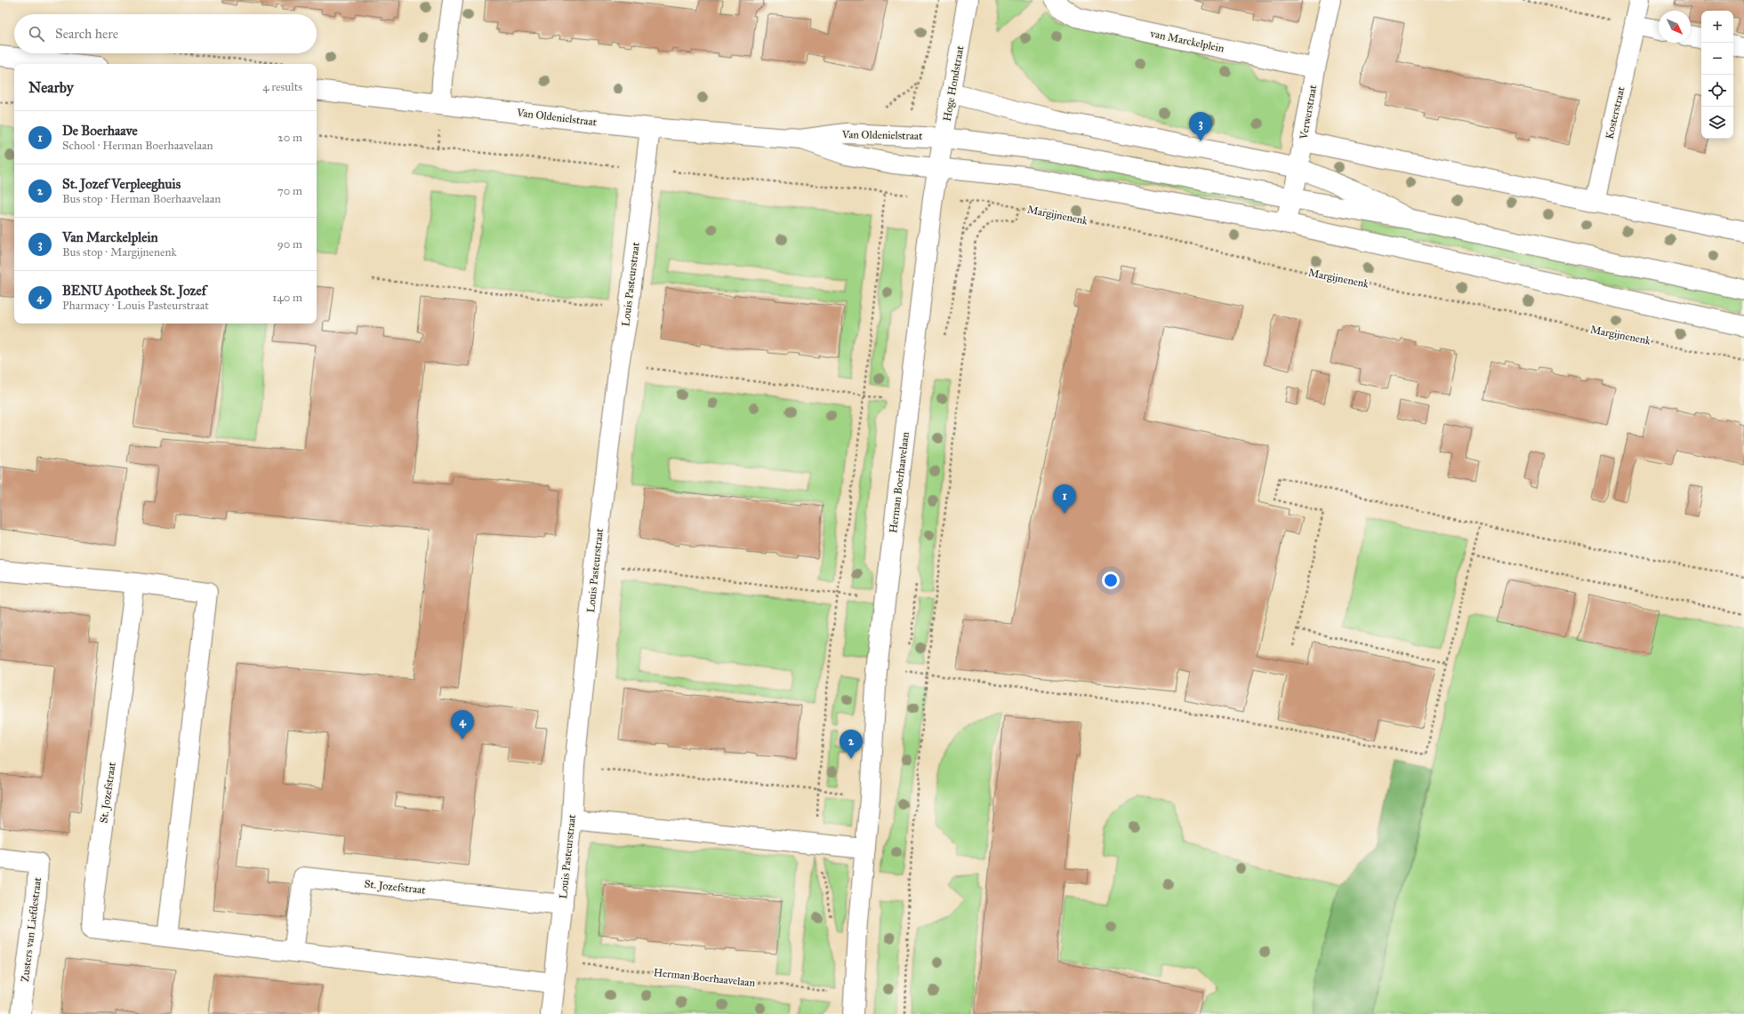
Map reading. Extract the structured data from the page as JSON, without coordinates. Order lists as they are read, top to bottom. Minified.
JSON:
{"streets":{"street":["van Marckelplein","Hoge Hondstraat","Verwerstraat","Kosterstraat","Van Oldenielstraat","Louis Pasteurstraat","Herman Boerhaavelaan","St. Jozefstraat","Zusters van Liefdestraat"],"path":["Margijnenenk"]},"crossings":[["van Marckelplein","Verwerstraat"],["Hoge Hondstraat","Van Oldenielstraat"],["Hoge Hondstraat","Herman Boerhaavelaan"],["Van Oldenielstraat","Louis Pasteurstraat"],["Van Oldenielstraat","Herman Boerhaavelaan"],["Margijnenenk","Herman Boerhaavelaan"],["Louis Pasteurstraat","Herman Boerhaavelaan"],["Louis Pasteurstraat","St. Jozefstraat"]],"north":"bottom right","page":{"map_buttons":["+","−"],"search":"Search here","heading":["Nearby","4 results"],"list":[{"mark":"1","name":"De Boerhaave","note":"School · Herman Boerhaavelaan","value":"20 m"},{"mark":"2","name":"St. Jozef Verpleeghuis","note":"Bus stop · Herman Boerhaavelaan","value":"70 m"},{"mark":"3","name":"Van Marckelplein","note":"Bus stop · Margijnenenk","value":"90 m"},{"mark":"4","name":"BENU Apotheek St. Jozef","note":"Pharmacy · Louis Pasteurstraat","value":"140 m"}],"pins":["3","1","4","2"]}}
